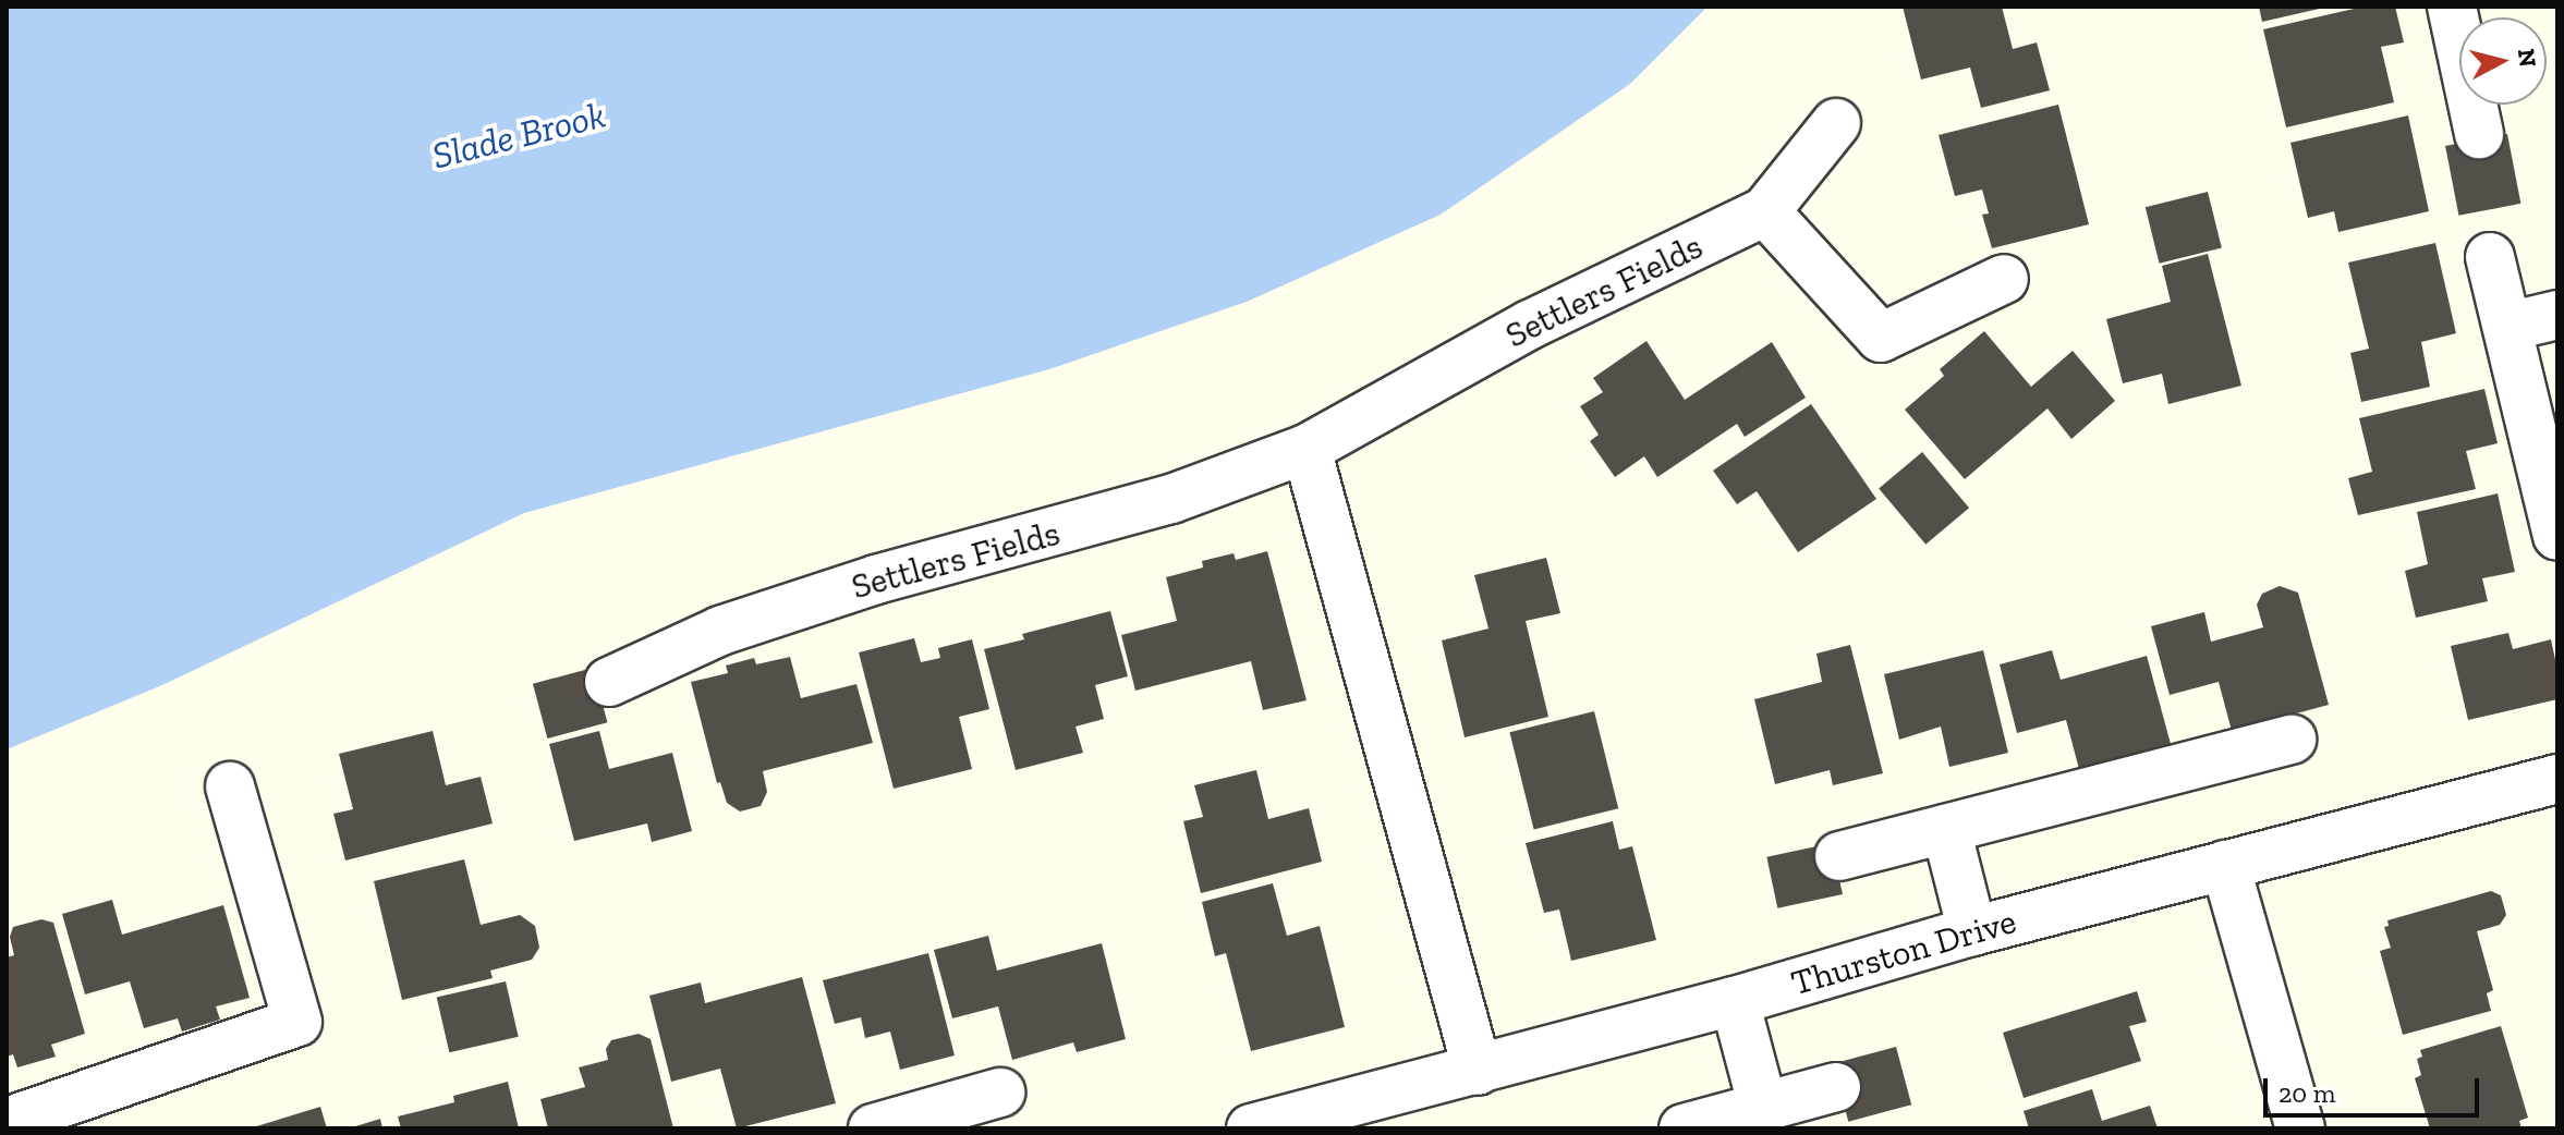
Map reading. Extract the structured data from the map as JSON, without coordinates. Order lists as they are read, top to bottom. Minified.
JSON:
{"streets":{"street":["Settlers Fields","Thurston Drive"]},"water":["Slade Brook"],"scale_bar":"20 m","north":"right"}
